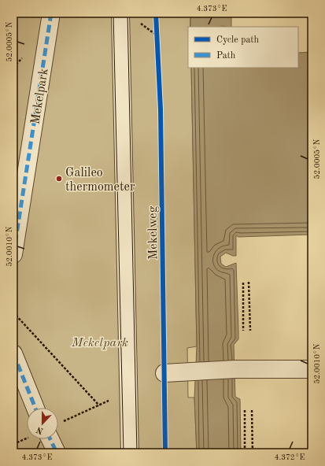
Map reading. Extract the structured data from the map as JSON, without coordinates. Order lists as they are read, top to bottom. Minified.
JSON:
{"streets":{"street":["Mekelpark","Mekelweg"]},"parks":["Mekelpark"],"places":["Galileo thermometer"],"legend":["Cycle path","Path"],"north":"bottom","coordinates":["4.373°E","52.0005°N","52.0010°N","4.372°E"]}
